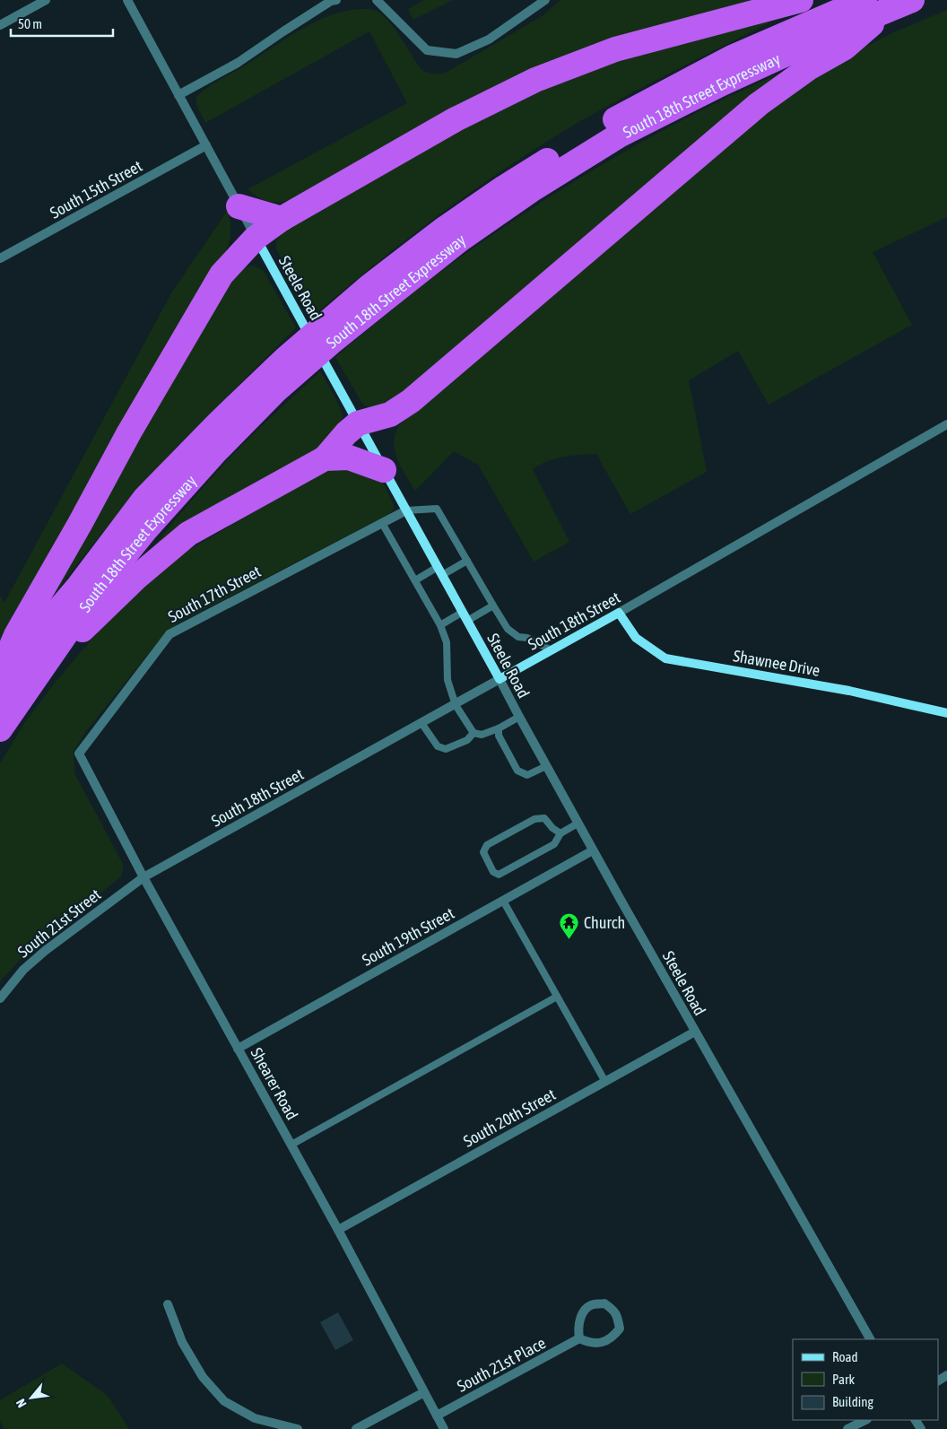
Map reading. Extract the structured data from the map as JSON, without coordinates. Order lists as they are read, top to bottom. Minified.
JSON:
{"streets":{"highway":["South 18th Street Expressway"],"main road":["Steele Road","South 18th Street","Shawnee Drive"],"street":["South 15th Street","South 17th Street","South 21st Street","South 19th Street","Shearer Road","South 20th Street","South 21st Place"]},"crossings":[["South 15th Street","Steele Road"],["Steele Road","South 17th Street"],["Steele Road","South 18th Street"],["Steele Road","South 19th Street"],["Steele Road","South 20th Street"],["South 17th Street","Shearer Road"],["South 18th Street","Shawnee Drive"],["South 18th Street","South 21st Street"],["South 18th Street","Shearer Road"],["South 21st Street","Shearer Road"],["South 19th Street","Shearer Road"],["Shearer Road","South 20th Street"],["Shearer Road","South 21st Place"]],"places":{"temple":["Church"]},"legend":["Road","Park","Building"],"scale_bar":"50 m","north":"bottom left"}
